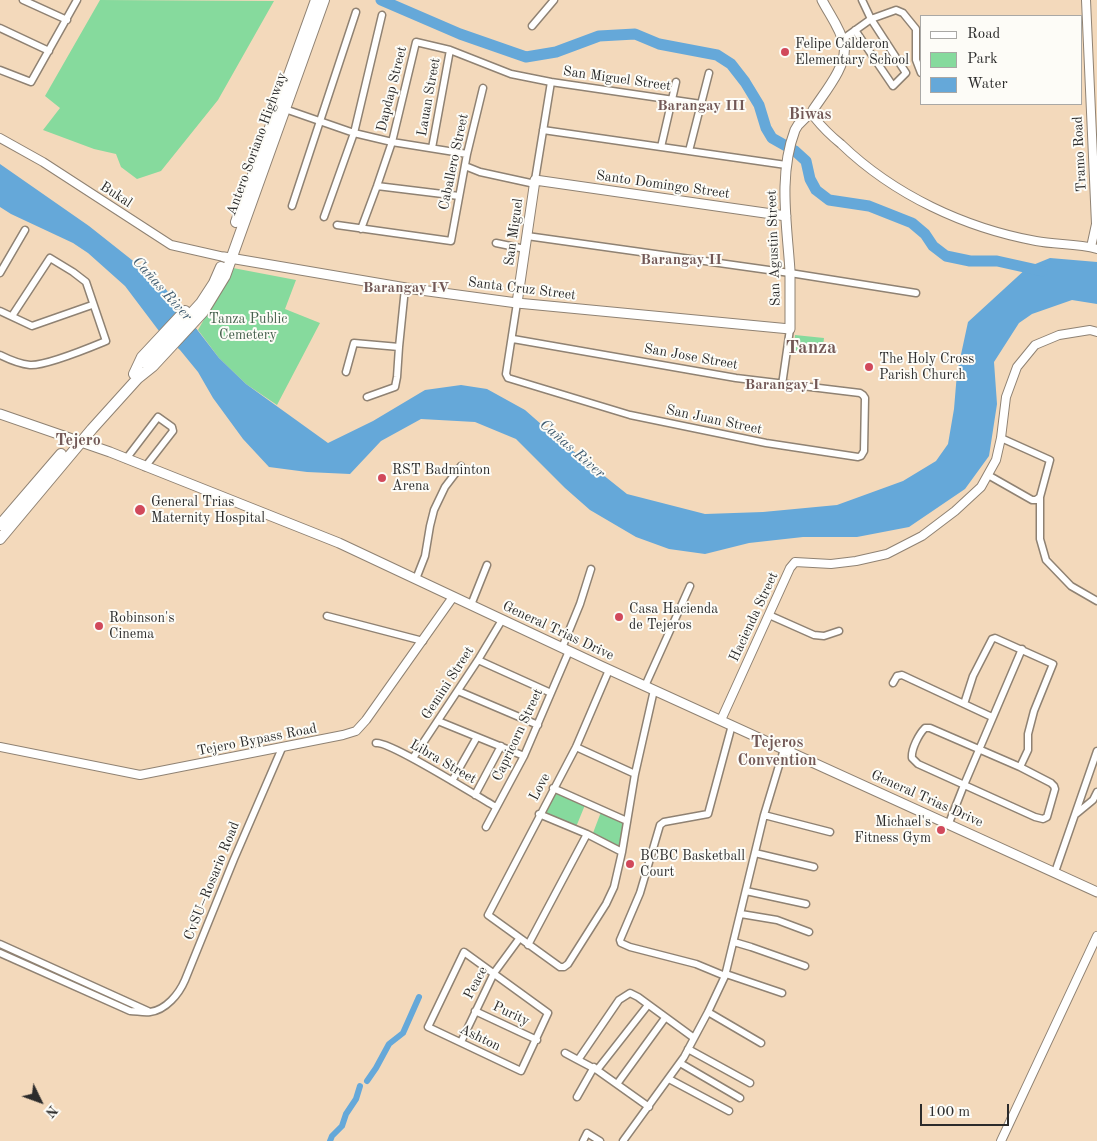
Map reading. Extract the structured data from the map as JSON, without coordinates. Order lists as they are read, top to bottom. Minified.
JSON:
{"streets":{"main road":["Antero Soriano Highway","Santo Domingo Street","San Miguel","San Agustin Street","Santa Cruz Street","General Trias Drive"],"street":["San Miguel Street","Dapdap Street","Lauan Street","Tramo Road","Caballero Street","Bukal","San Jose Street","San Juan Street","Hacienda Street","Gemini Street","Capricorn Street","Tejero Bypass Road","Libra Street","Love","CvSU–Rosario Road","Peace","Purity","Ashton"]},"crossings":[["San Miguel Street","Santo Domingo Street"],["San Miguel Street","San Miguel"],["Dapdap Street","Lauan Street"],["Dapdap Street","Caballero Street"],["Antero Soriano Highway","Bukal"],["Antero Soriano Highway","Santa Cruz Street"],["Antero Soriano Highway","General Trias Drive"],["Santo Domingo Street","San Miguel"],["Santo Domingo Street","San Agustin Street"],["Bukal","Santa Cruz Street"],["San Miguel","Santa Cruz Street"],["San Miguel","San Jose Street"],["San Miguel","San Juan Street"],["San Agustin Street","Santa Cruz Street"],["San Agustin Street","San Jose Street"],["San Jose Street","San Juan Street"],["Hacienda Street","General Trias Drive"],["General Trias Drive","Gemini Street"],["General Trias Drive","Capricorn Street"],["General Trias Drive","Tejero Bypass Road"],["General Trias Drive","Love"],["Gemini Street","Libra Street"],["Capricorn Street","Libra Street"],["Tejero Bypass Road","CvSU–Rosario Road"],["Love","Peace"],["Peace","Purity"],["Peace","Ashton"],["Purity","Ashton"]],"districts":["Barangay III","Biwas","Barangay II","Barangay IV","Tanza","Barangay I","Tejero","Tejeros Convention"],"water":["Cañas River"],"parks":["Tanza Public Cemetery"],"places":["Felipe Calderon Elementary School","The Holy Cross Parish Church","RST Badminton Arena","General Trias Maternity Hospital","Casa Hacienda de Tejeros","Robinson's Cinema","Michael's Fitness Gym","BCBC Basketball Court"],"legend":["Road","Park","Water"],"scale_bar":"100 m","north":"bottom right"}
